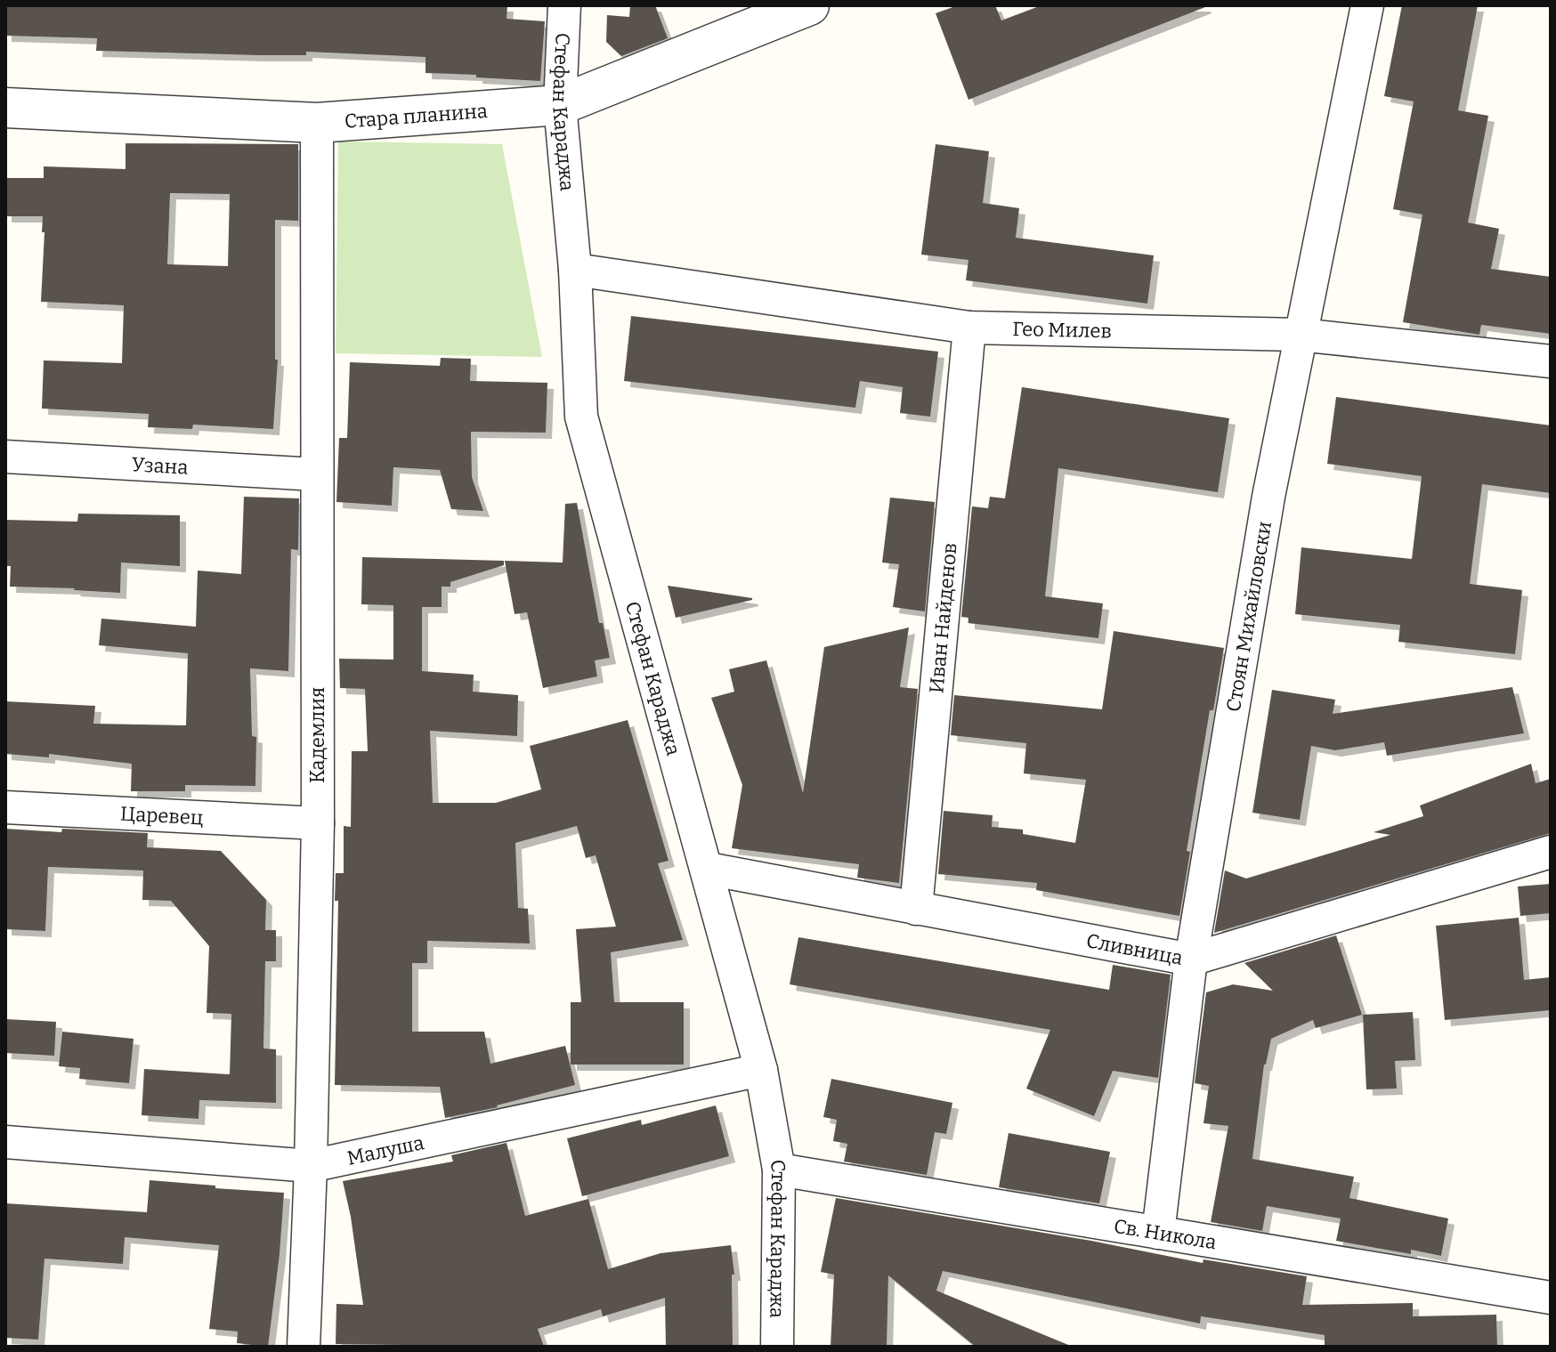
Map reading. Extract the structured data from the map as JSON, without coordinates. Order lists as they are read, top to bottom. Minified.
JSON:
{"streets":{"street":["Стефан Караджа","Стара планина","Гео Милев","Узана","Стоян Михайловски","Иван Найденов","Кадемлия","Царевец","Сливница","Малуша","Св. Никола"]},"crossings":[["Стефан Караджа","Стара планина"],["Стефан Караджа","Гео Милев"],["Стефан Караджа","Сливница"],["Стефан Караджа","Малуша"],["Стефан Караджа","Св. Никола"],["Стара планина","Кадемлия"],["Гео Милев","Стоян Михайловски"],["Гео Милев","Иван Найденов"],["Узана","Кадемлия"],["Стоян Михайловски","Сливница"],["Стоян Михайловски","Св. Никола"],["Иван Найденов","Сливница"],["Кадемлия","Царевец"],["Кадемлия","Малуша"]]}
